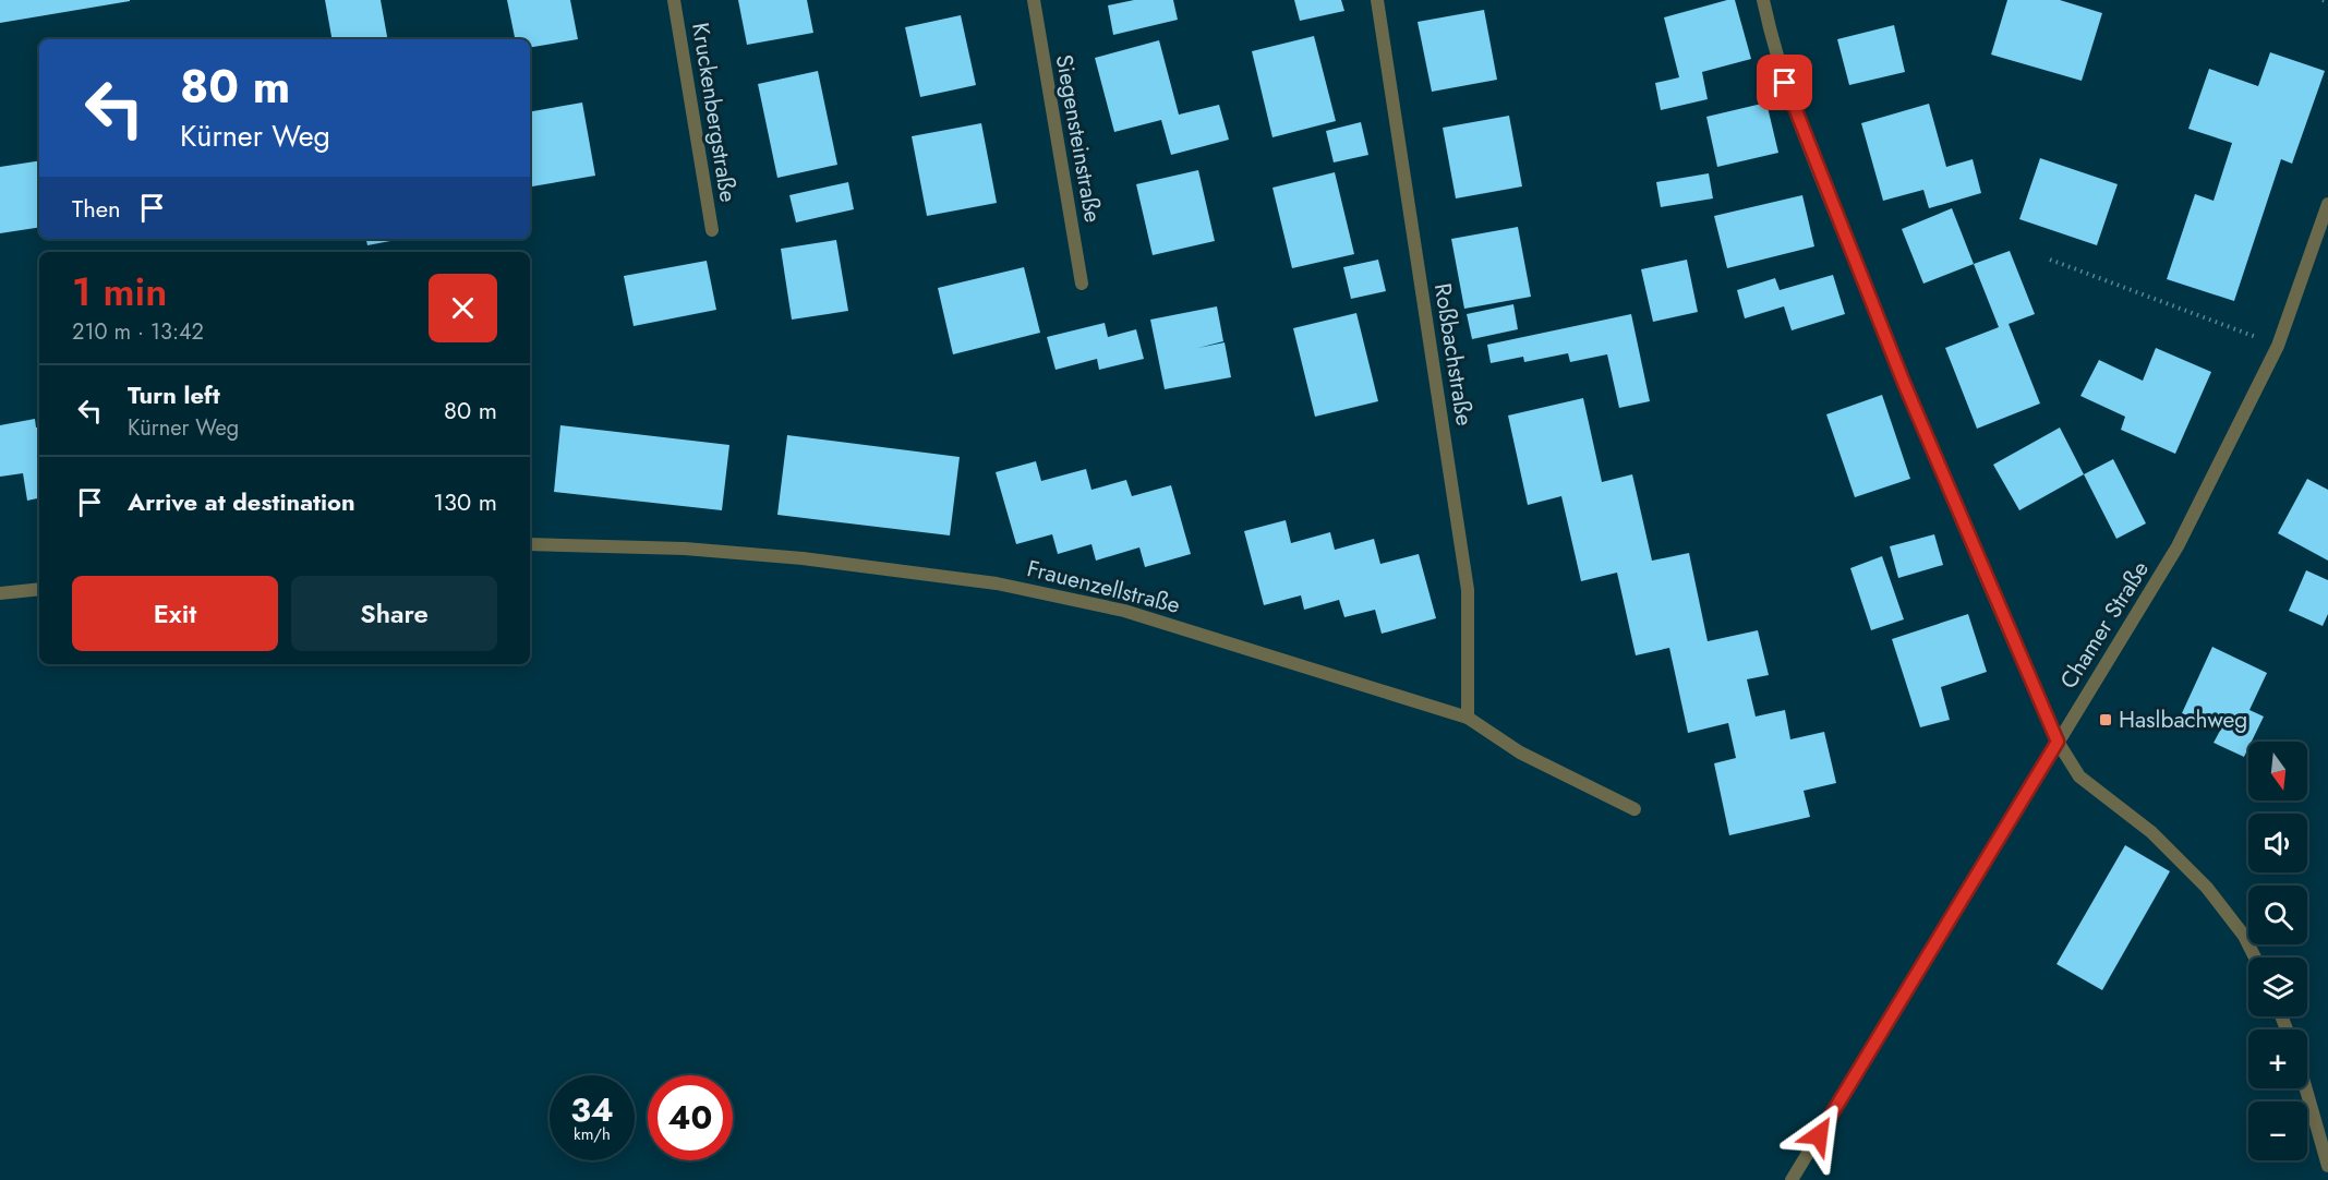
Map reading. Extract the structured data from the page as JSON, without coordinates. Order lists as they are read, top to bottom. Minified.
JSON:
{"streets":{"street":["Kruckenbergstraße","Siegensteinstraße","Roßbachstraße","Frauenzellstraße","Chamer Straße"]},"crossings":[["Roßbachstraße","Frauenzellstraße"]],"places":{"transit":["Haslbachweg"]},"north":"bottom","page":{"turn":["80 m","Kürner Weg"],"then":"Then","heading":["1 min","210 m · 13:42"],"list":[{"name":"Turn left","note":"Kürner Weg","value":"80 m"},{"name":"Arrive at destination","value":"130 m"}],"buttons":["Exit","Share"],"map_buttons":["+","−"],"speed":"34 km/h","limit":"40"}}
